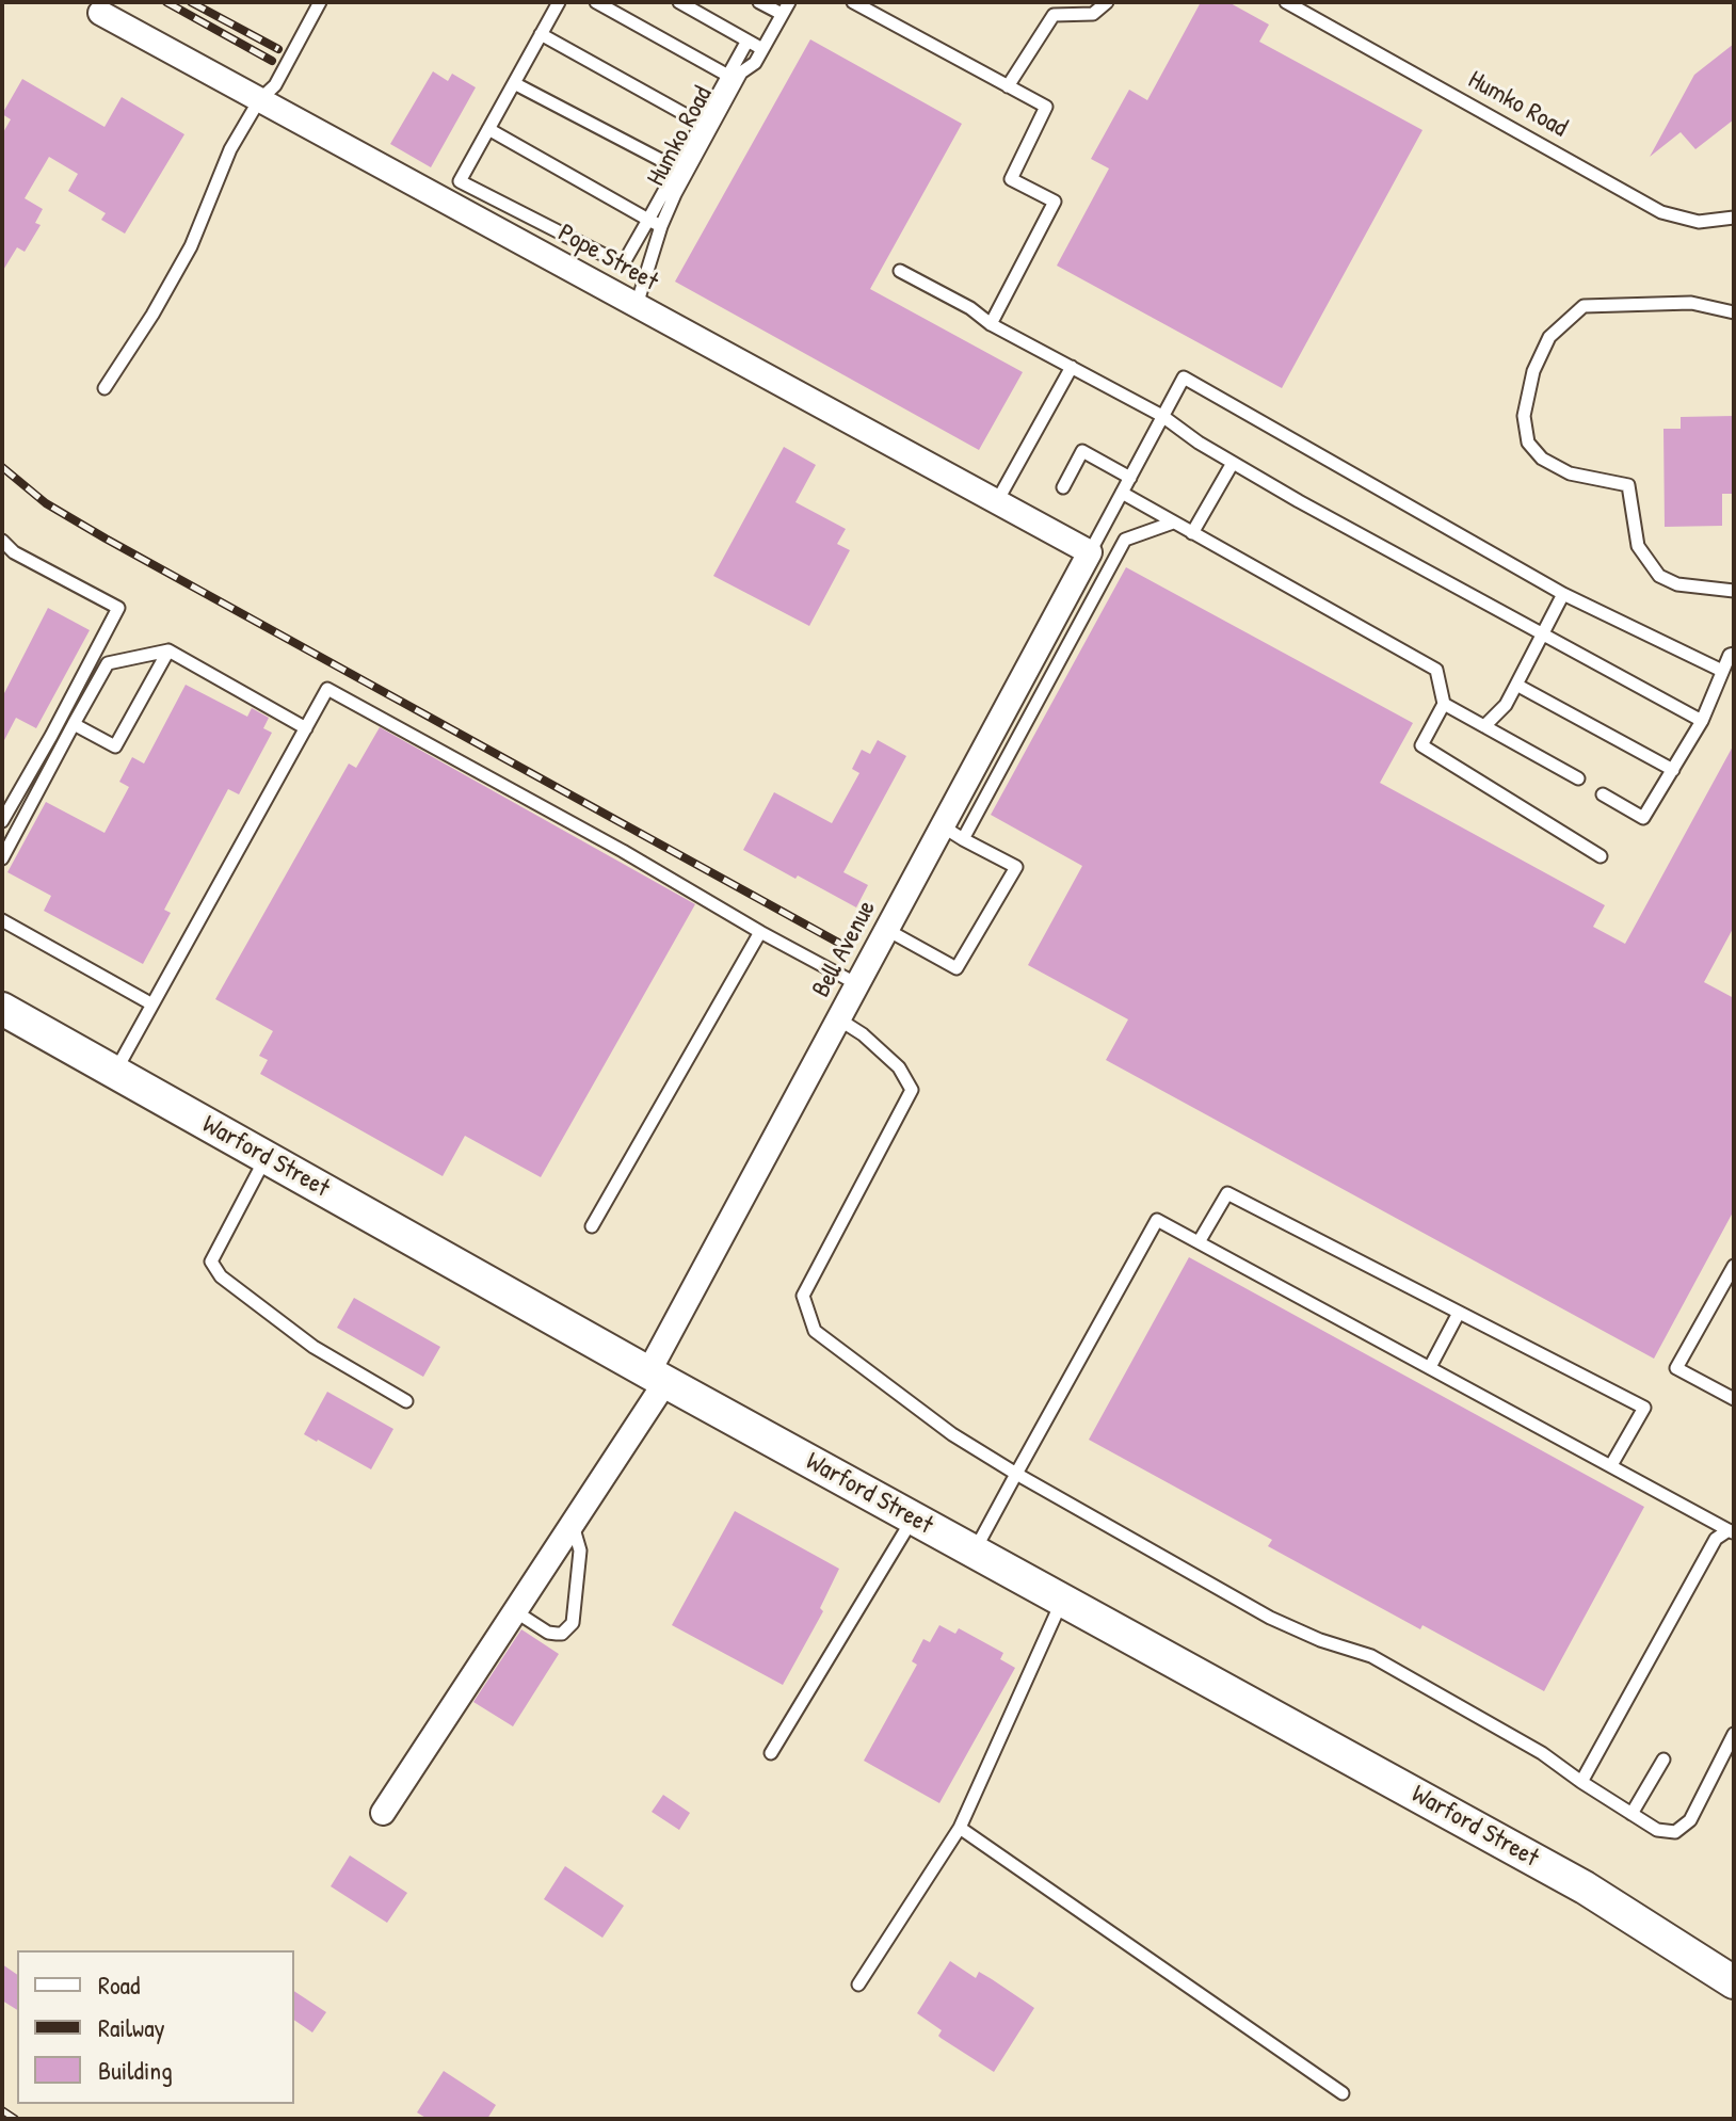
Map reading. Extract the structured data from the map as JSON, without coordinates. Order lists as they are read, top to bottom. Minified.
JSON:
{"streets":{"main road":["Warford Street"],"street":["Pope Street","Bell Avenue"],"lane":["Humko Road"]},"crossings":[["Humko Road","Pope Street"],["Pope Street","Bell Avenue"],["Bell Avenue","Warford Street"]],"legend":["Road","Railway","Building"]}
